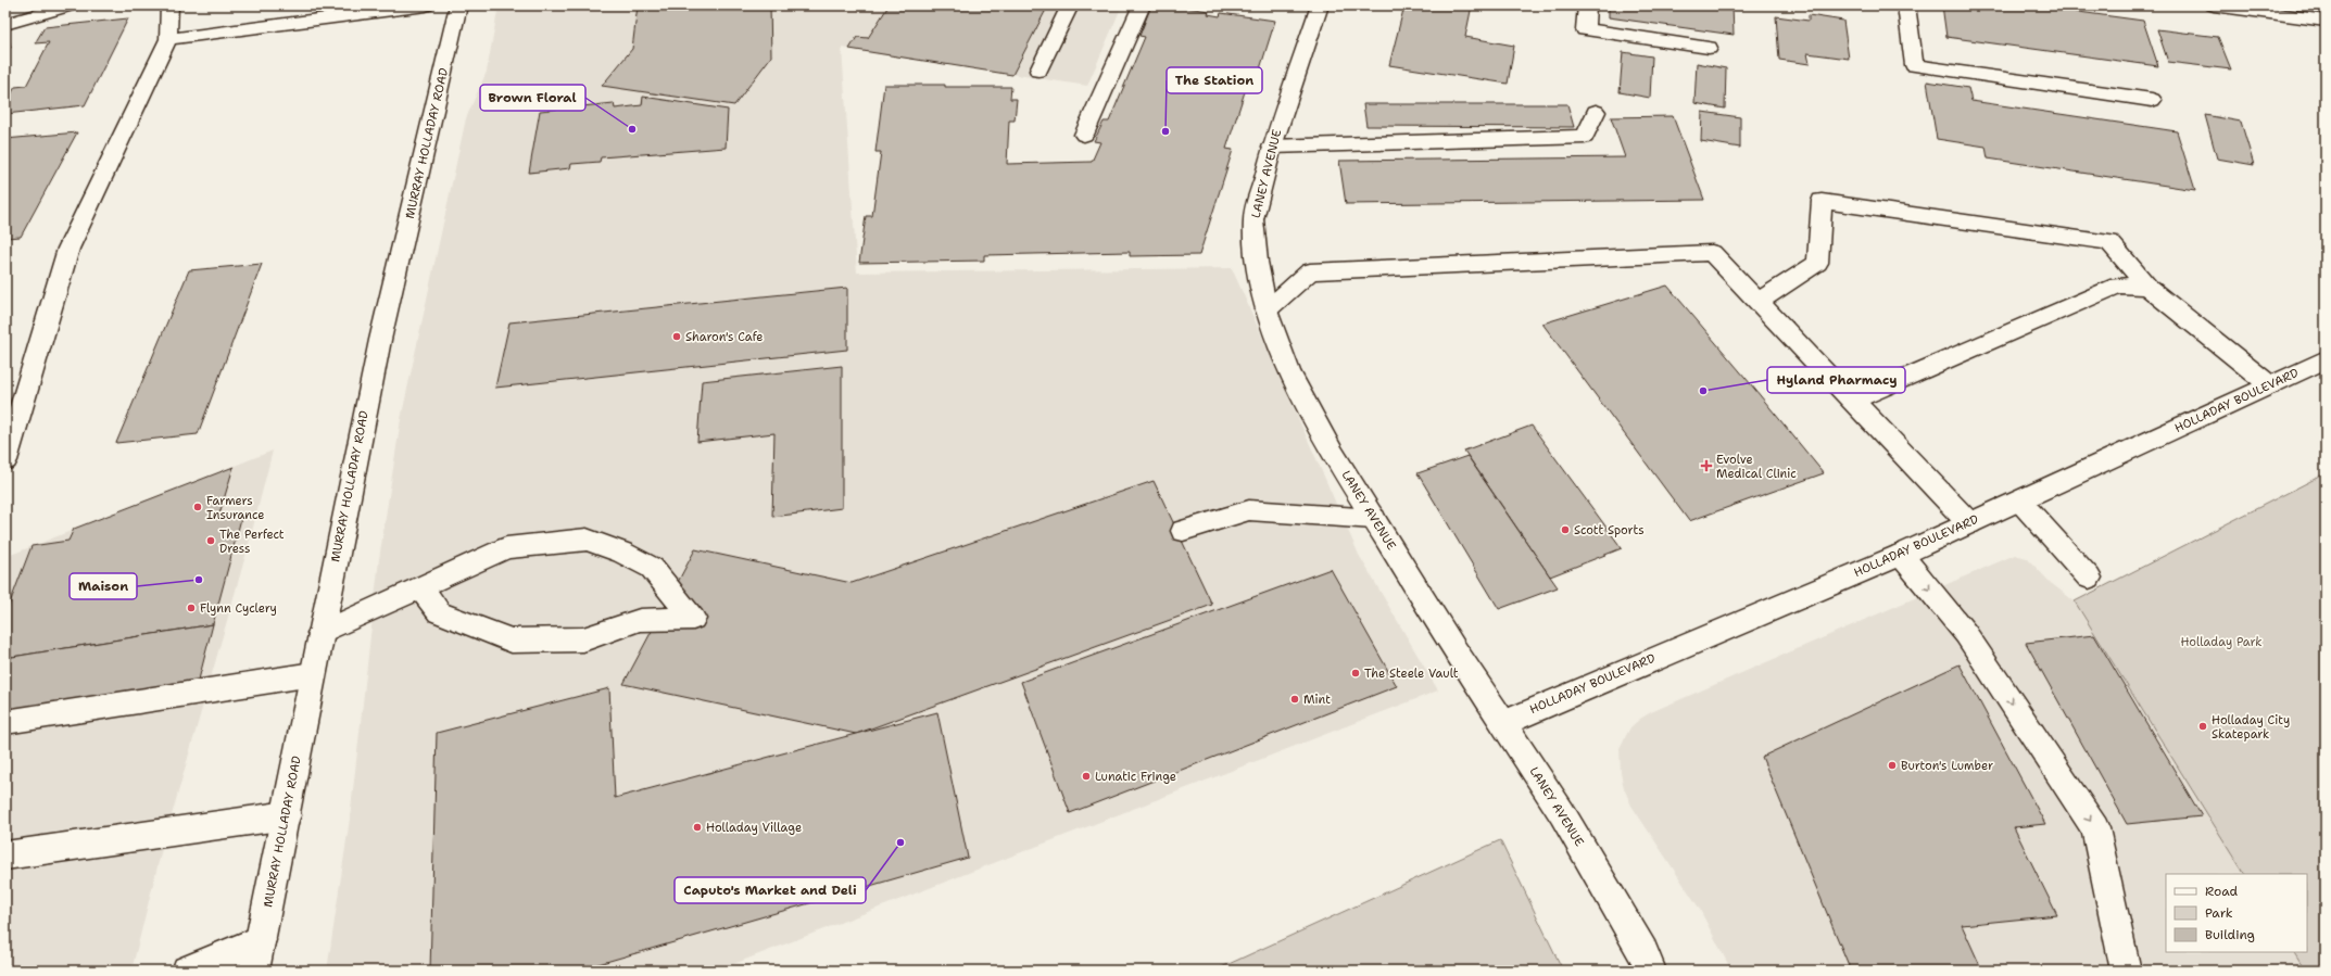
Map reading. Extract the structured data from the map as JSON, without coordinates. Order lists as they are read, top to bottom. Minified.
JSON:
{"streets":{"street":["MURRAY HOLLADAY ROAD","LANEY AVENUE","HOLLADAY BOULEVARD"]},"crossings":[["LANEY AVENUE","HOLLADAY BOULEVARD"]],"parks":["Holladay Park"],"places":{"other":["Brown Floral","The Station","Sharon's Cafe","Hyland Pharmacy","Farmers Insurance","Scott Sports","The Perfect Dress","Maison","Flynn Cyclery","The Steele Vault","Mint","Holladay City Skatepark","Burton's Lumber","Lunatic Fringe","Holladay Village","Caputo's Market and Deli"],"health":["Evolve Medical Clinic"]},"legend":["Road","Park","Building"]}
